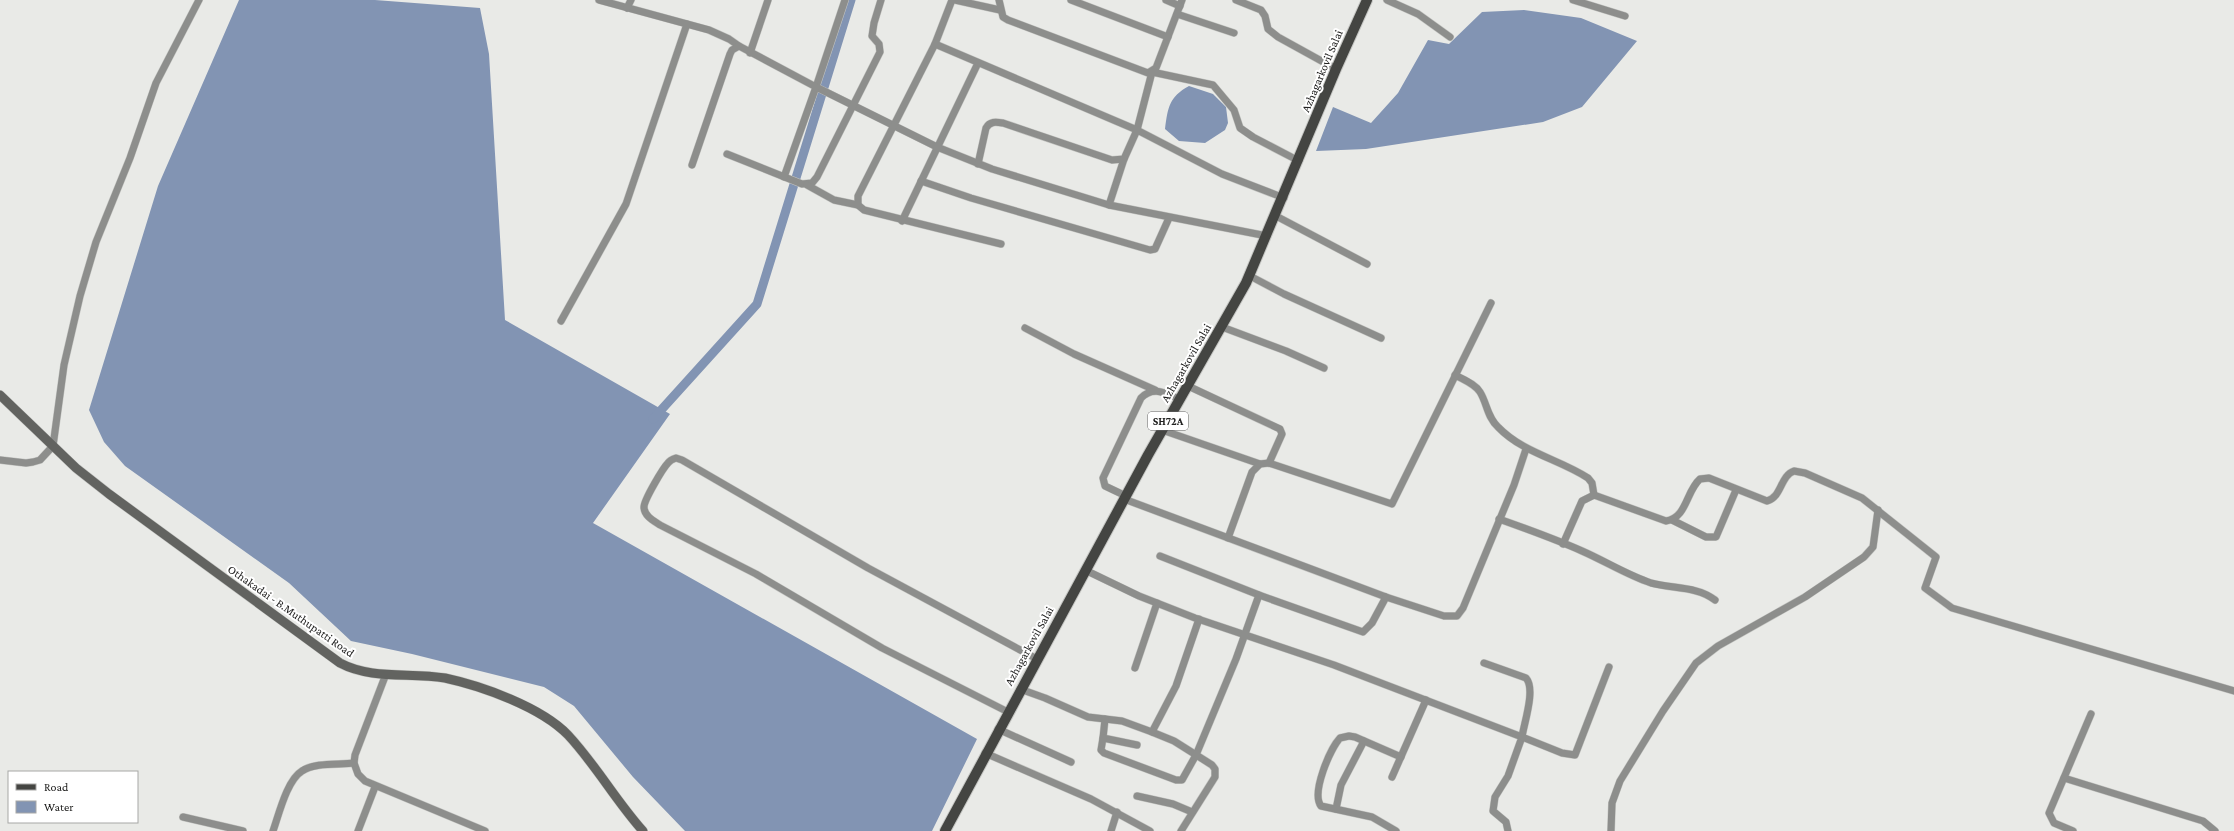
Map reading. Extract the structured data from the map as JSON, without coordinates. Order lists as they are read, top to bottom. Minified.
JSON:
{"streets":{"main road":["Azhagarkovil Salai","SH72A","Othakadai - B.Muthupatti Road"]},"legend":["Road","Water"]}
